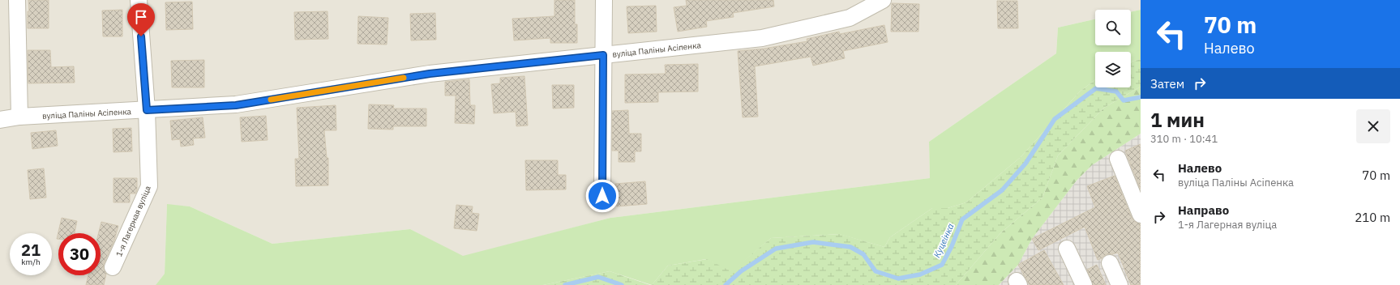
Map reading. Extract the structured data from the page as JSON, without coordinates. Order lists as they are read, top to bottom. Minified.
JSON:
{"streets":{"street":["вуліца Паліны Асіпенка","1-я Лагерная вуліца"]},"crossings":[["вуліца Паліны Асіпенка","1-я Лагерная вуліца"]],"water":["Куцеінка"],"page":{"turn":["70 m","Налево"],"then":"Затем","heading":["1 мин","310 m · 10:41"],"list":[{"name":"Налево","note":"вуліца Паліны Асіпенка","value":"70 m"},{"name":"Направо","note":"1-я Лагерная вуліца","value":"210 m"}],"speed":"21 km/h","limit":"30"}}
